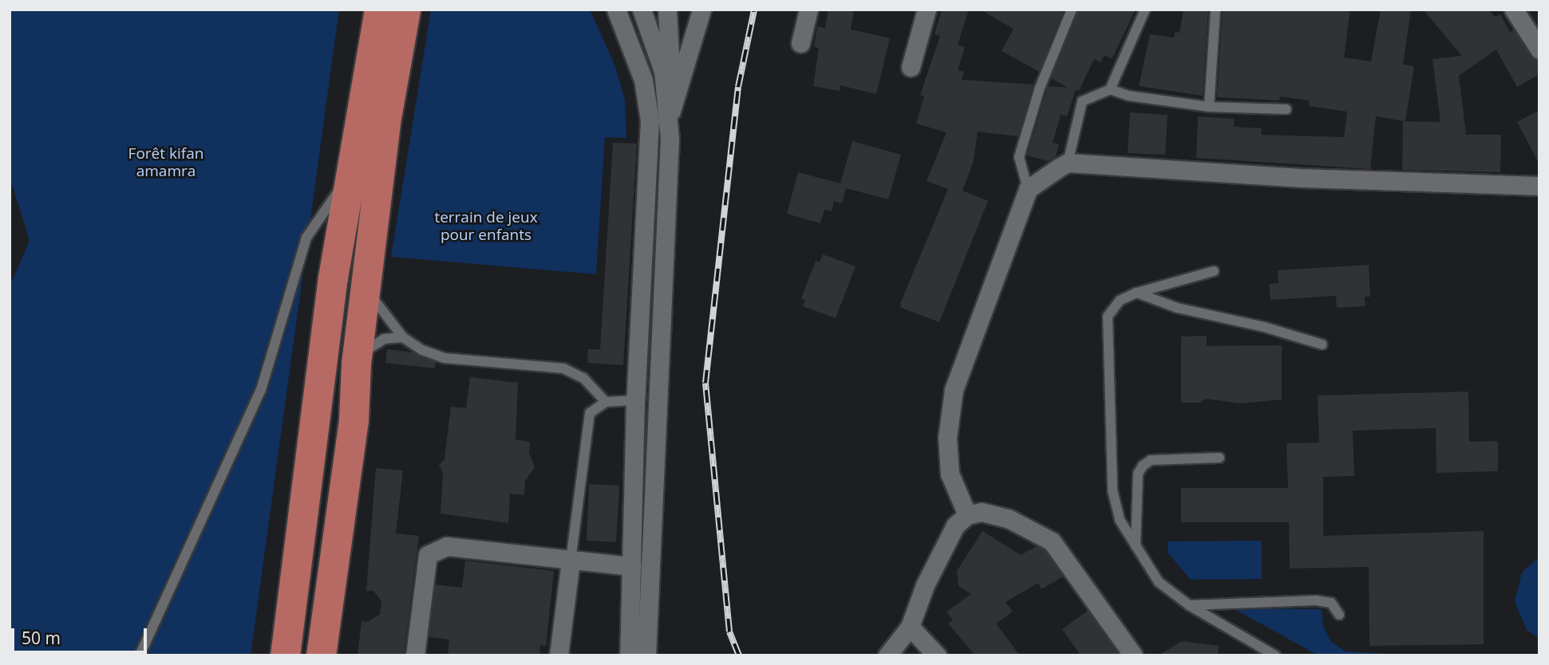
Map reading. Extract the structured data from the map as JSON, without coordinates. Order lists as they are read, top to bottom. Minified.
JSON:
{"parks":["Forêt kifan amamra","terrain de jeux pour enfants"],"scale_bar":"50 m"}
